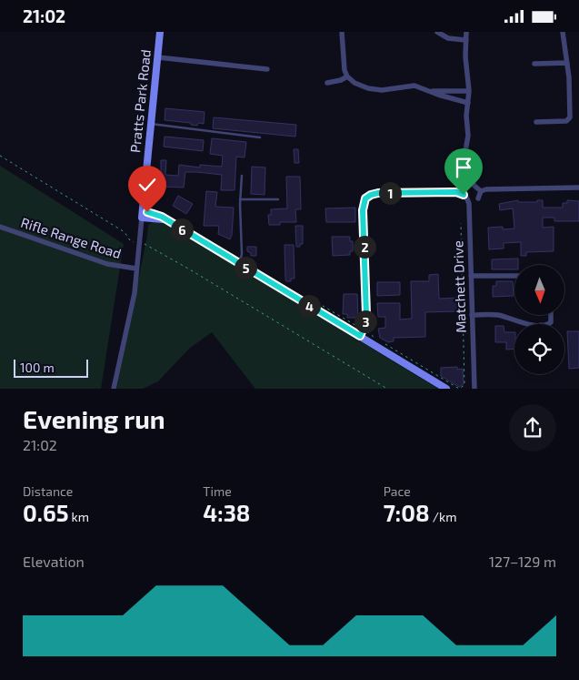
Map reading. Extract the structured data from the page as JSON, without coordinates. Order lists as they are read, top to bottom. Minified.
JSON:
{"streets":{"street":["Pratts Park Road","Rifle Range Road","Matchett Drive"]},"crossings":[["Pratts Park Road","Rifle Range Road"]],"scale_bar":"100 m","north":"bottom","page":{"status":"21:02","pins":["1","6","2","5","4","3"],"scale":"100 m","heading":["Evening run","21:02"],"stats":[["Distance","0.65 km"],["Time","4:38"],["Pace","7:08 /km"]],"chart":["Elevation","127–129 m"]}}
